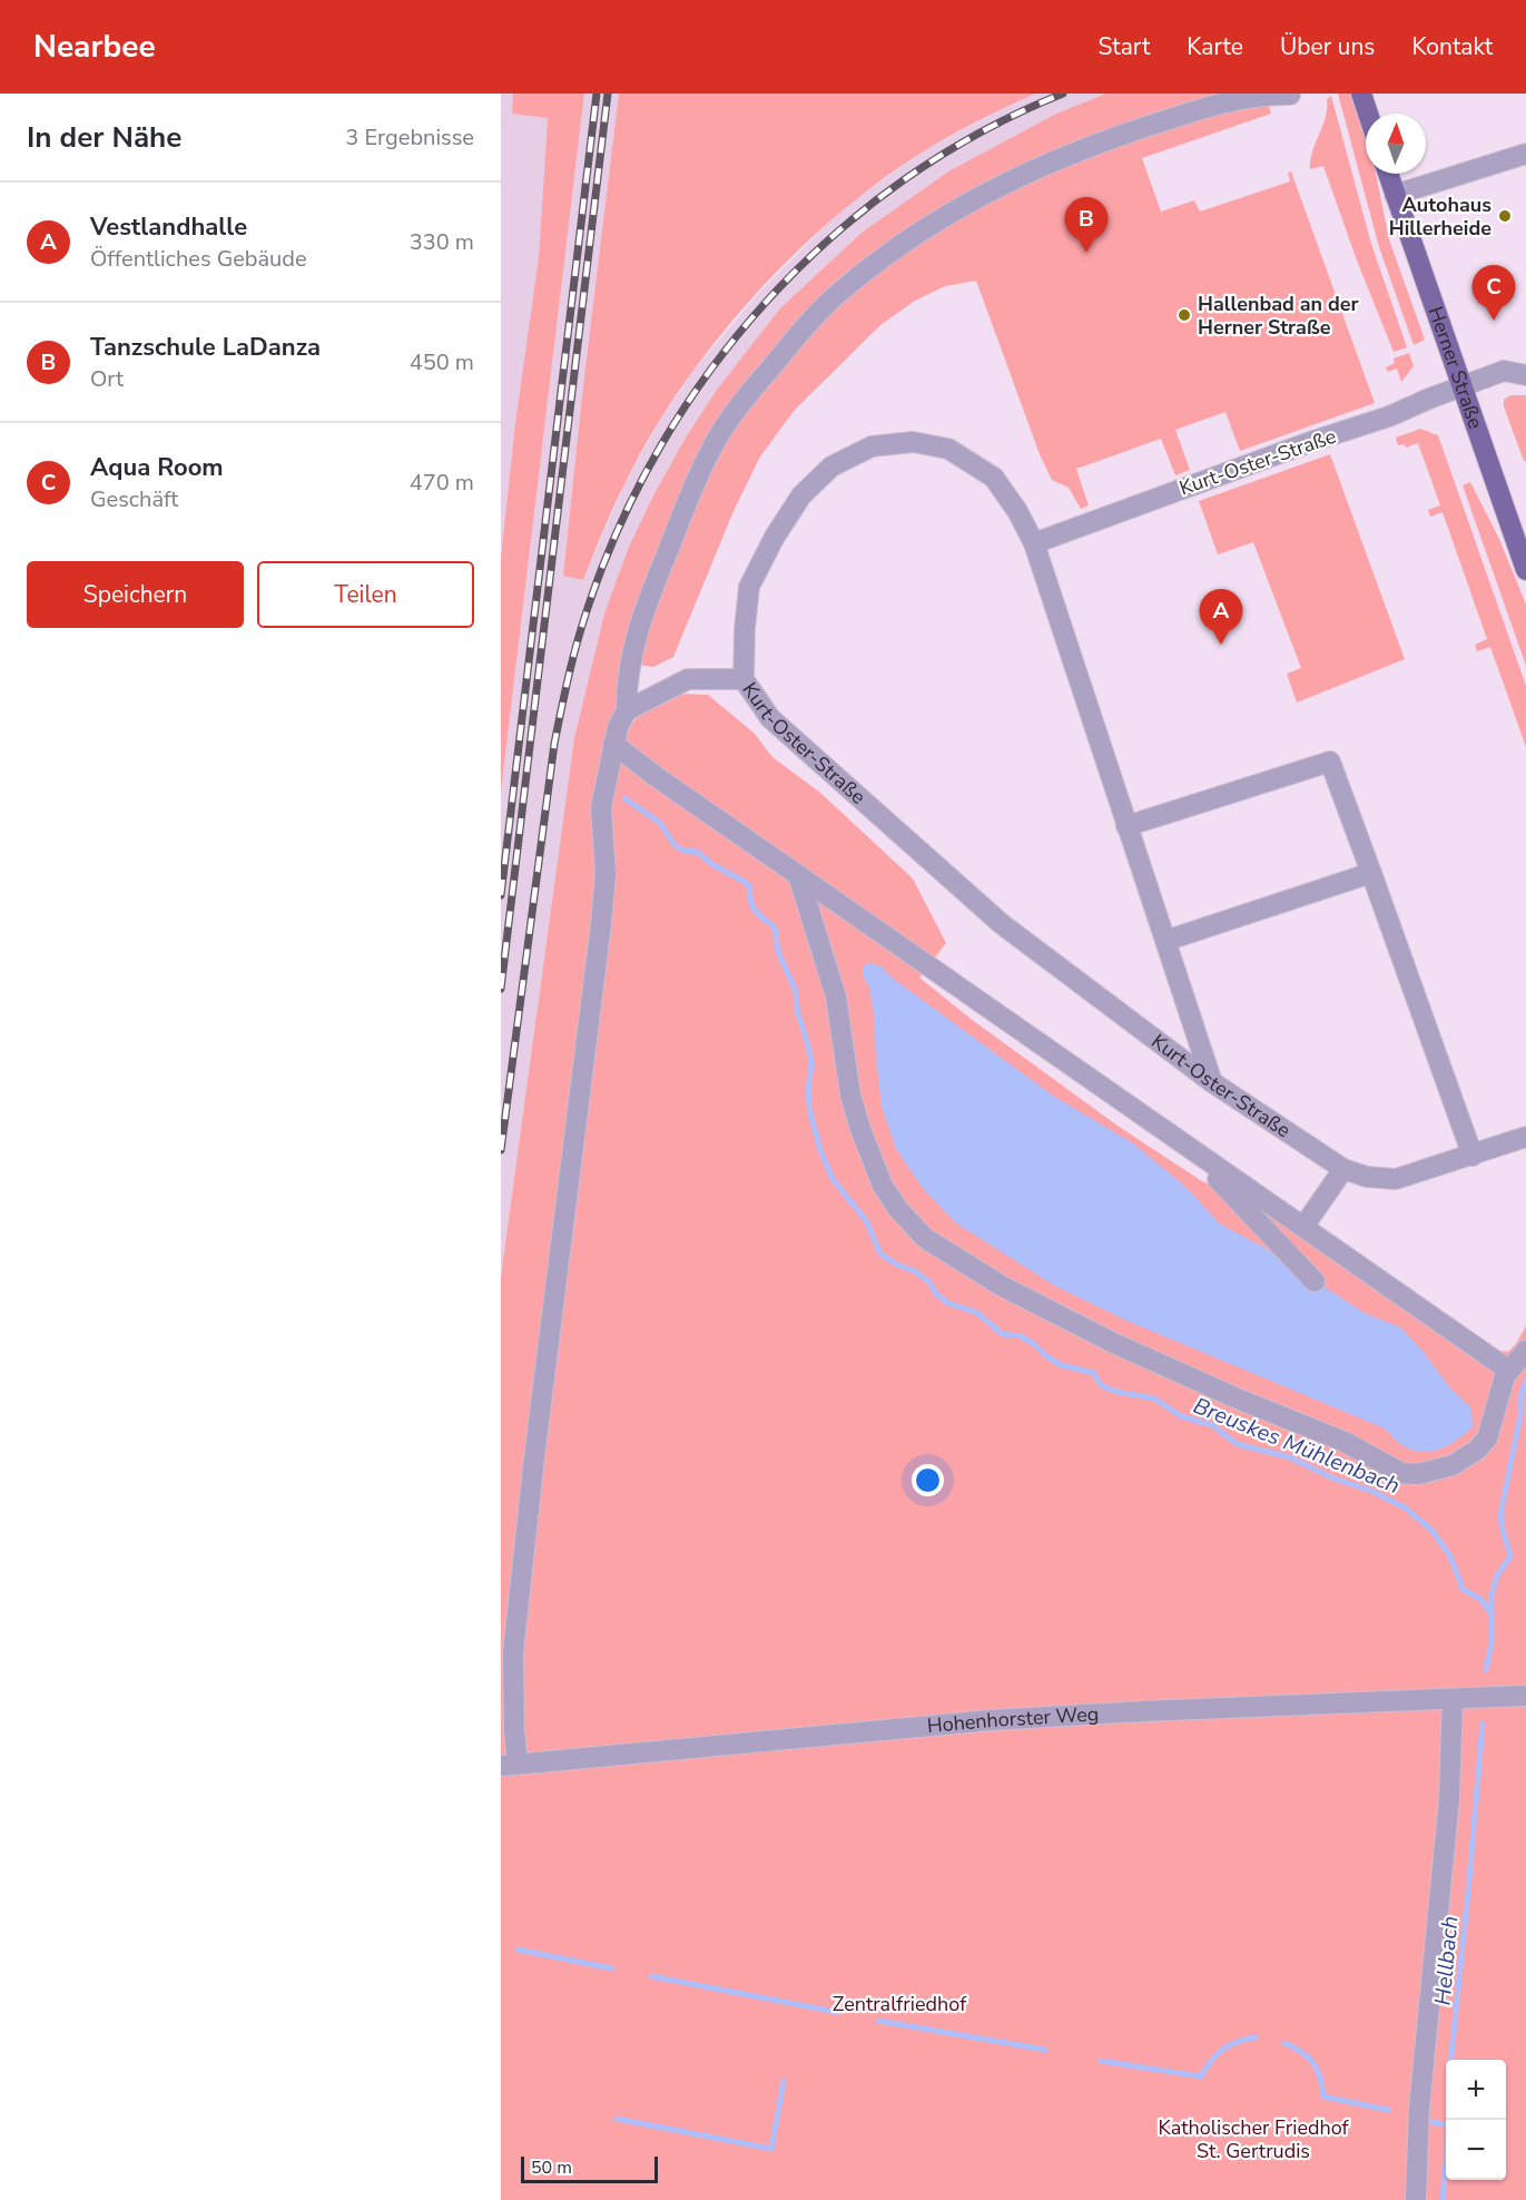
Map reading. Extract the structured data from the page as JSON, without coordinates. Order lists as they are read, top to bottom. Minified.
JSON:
{"streets":{"main road":["Herner Straße"],"street":["Kurt-Oster-Straße","Hohenhorster Weg"]},"crossings":[["Herner Straße","Kurt-Oster-Straße"]],"water":["Breuskes Mühlenbach","Hellbach"],"parks":["Zentralfriedhof","Katholischer Friedhof St. Gertrudis"],"places":["Autohaus Hillerheide","Hallenbad an der Herner Straße"],"scale_bar":"50 m","north":"top","page":{"header":"Nearbee","nav":["Start","Karte","Über uns","Kontakt"],"heading":["In der Nähe","3 Ergebnisse"],"list":[{"mark":"A","name":"Vestlandhalle","note":"Öffentliches Gebäude","value":"330 m"},{"mark":"B","name":"Tanzschule LaDanza","note":"Ort","value":"450 m"},{"mark":"C","name":"Aqua Room","note":"Geschäft","value":"470 m"}],"pins":["B","C","A"],"buttons":["Speichern","Teilen"],"map_buttons":["+","−"],"scale":"50 m"}}
